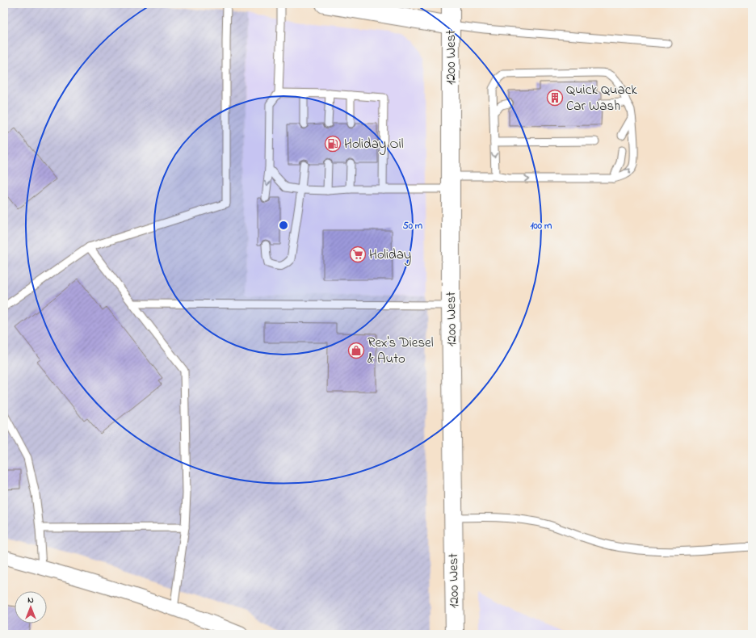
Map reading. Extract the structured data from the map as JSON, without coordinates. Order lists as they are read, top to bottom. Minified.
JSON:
{"streets":{"main road":["1200 West"]},"places":{"building":["Quick Quack Car Wash"],"fuel station":["Holiday Oil"],"supermarket":["Holiday"],"shop":["Rex's Diesel & Auto"]},"north":"top","rings":["50 m","100 m"]}
